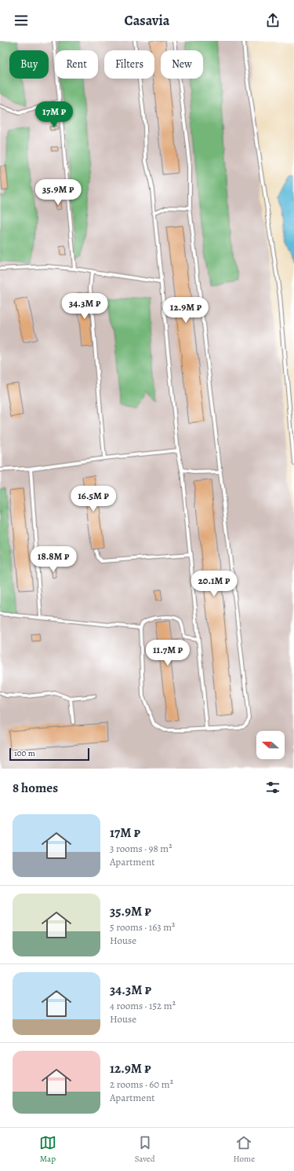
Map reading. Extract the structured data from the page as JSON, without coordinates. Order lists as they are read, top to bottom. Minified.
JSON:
{"scale_bar":"100 m","north":"left","page":{"header":"Casavia","chip":["Buy","Rent","Filters","New"],"price":["17M ₽","35.9M ₽","34.3M ₽","12.9M ₽","16.5M ₽","18.8M ₽","20.1M ₽","11.7M ₽"],"scale":"100 m","heading":"8 homes","list":[{"name":"17M ₽","note":"3 rooms · 98 m² · Apartment"},{"name":"35.9M ₽","note":"5 rooms · 163 m² · House"},{"name":"34.3M ₽","note":"4 rooms · 152 m² · House"},{"name":"12.9M ₽","note":"2 rooms · 60 m² · Apartment"}],"tabs":["Map","Saved","Home"]}}
